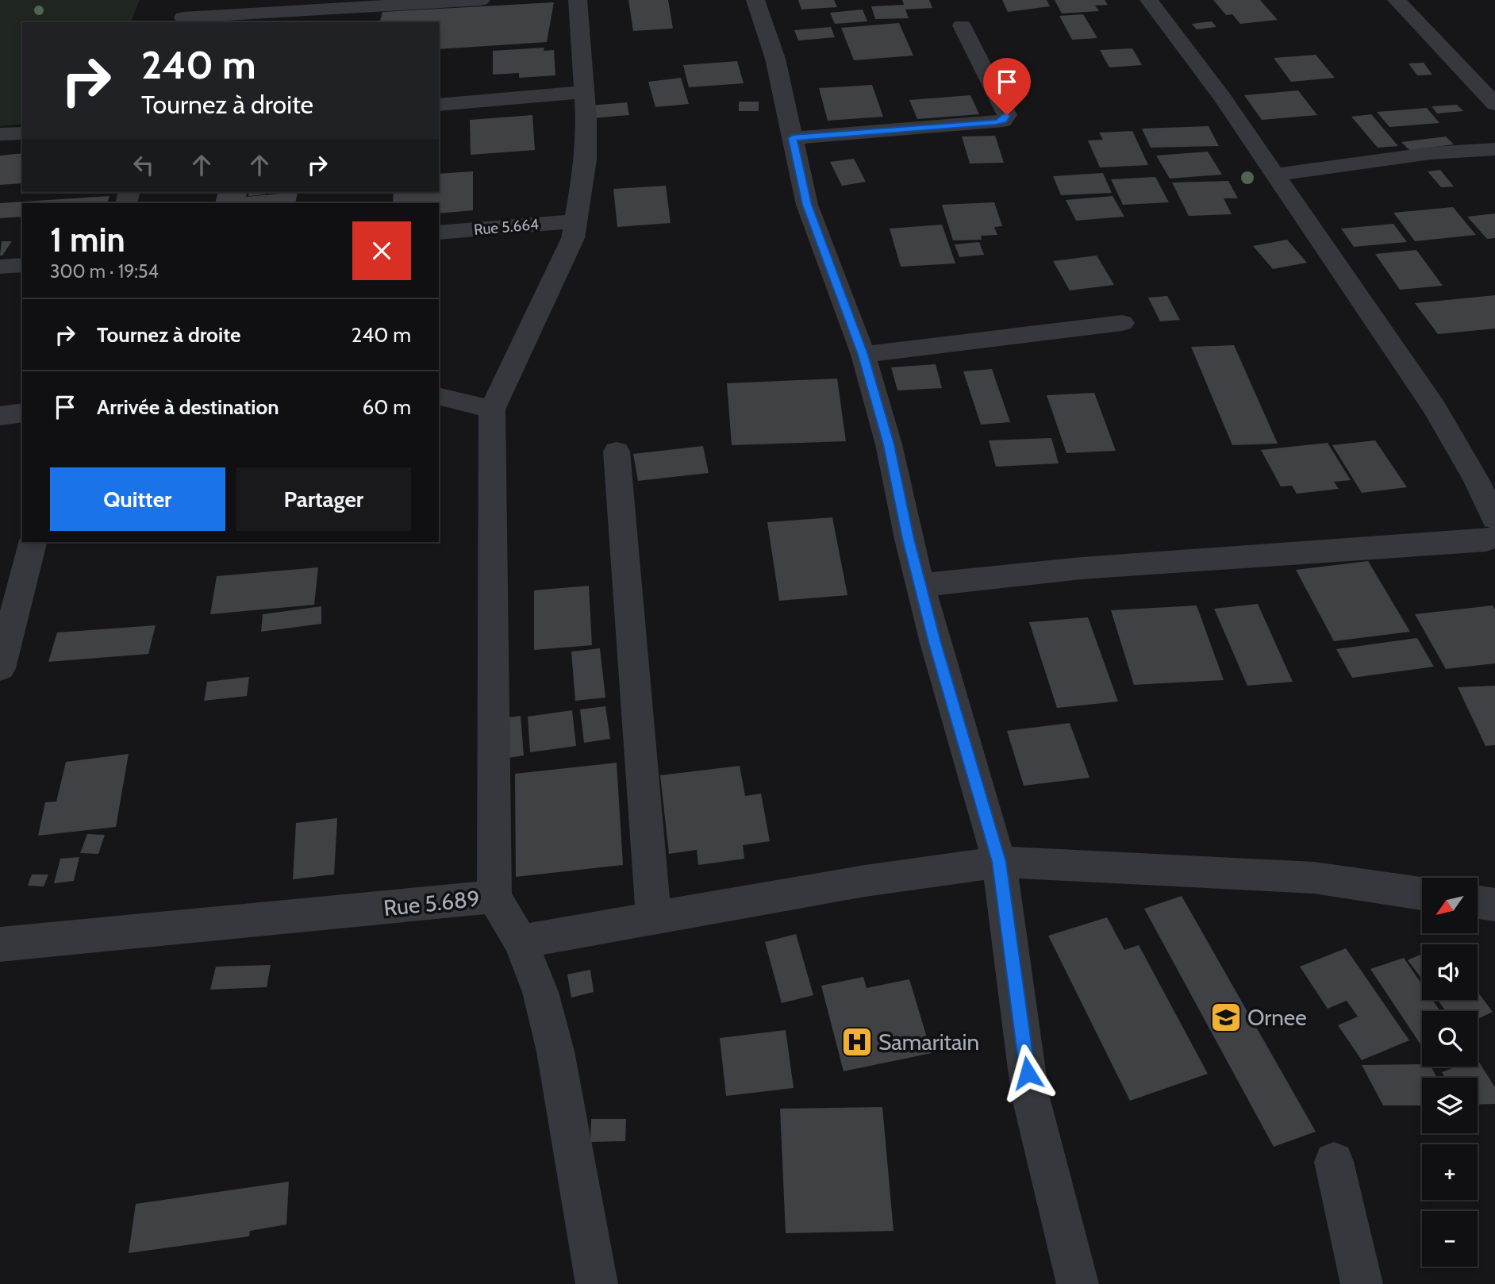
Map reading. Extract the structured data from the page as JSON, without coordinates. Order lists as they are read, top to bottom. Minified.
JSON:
{"streets":{"street":["Rue 5.664","Rue 5.689"]},"places":{"school or university":["Ornee"],"hospital":["Samaritain"]},"north":"bottom left","page":{"turn":["240 m","Tournez à droite"],"heading":["1 min","300 m · 19:54"],"list":[{"name":"Tournez à droite","value":"240 m"},{"name":"Arrivée à destination","value":"60 m"}],"buttons":["Quitter","Partager"],"map_buttons":["+","−"]}}
